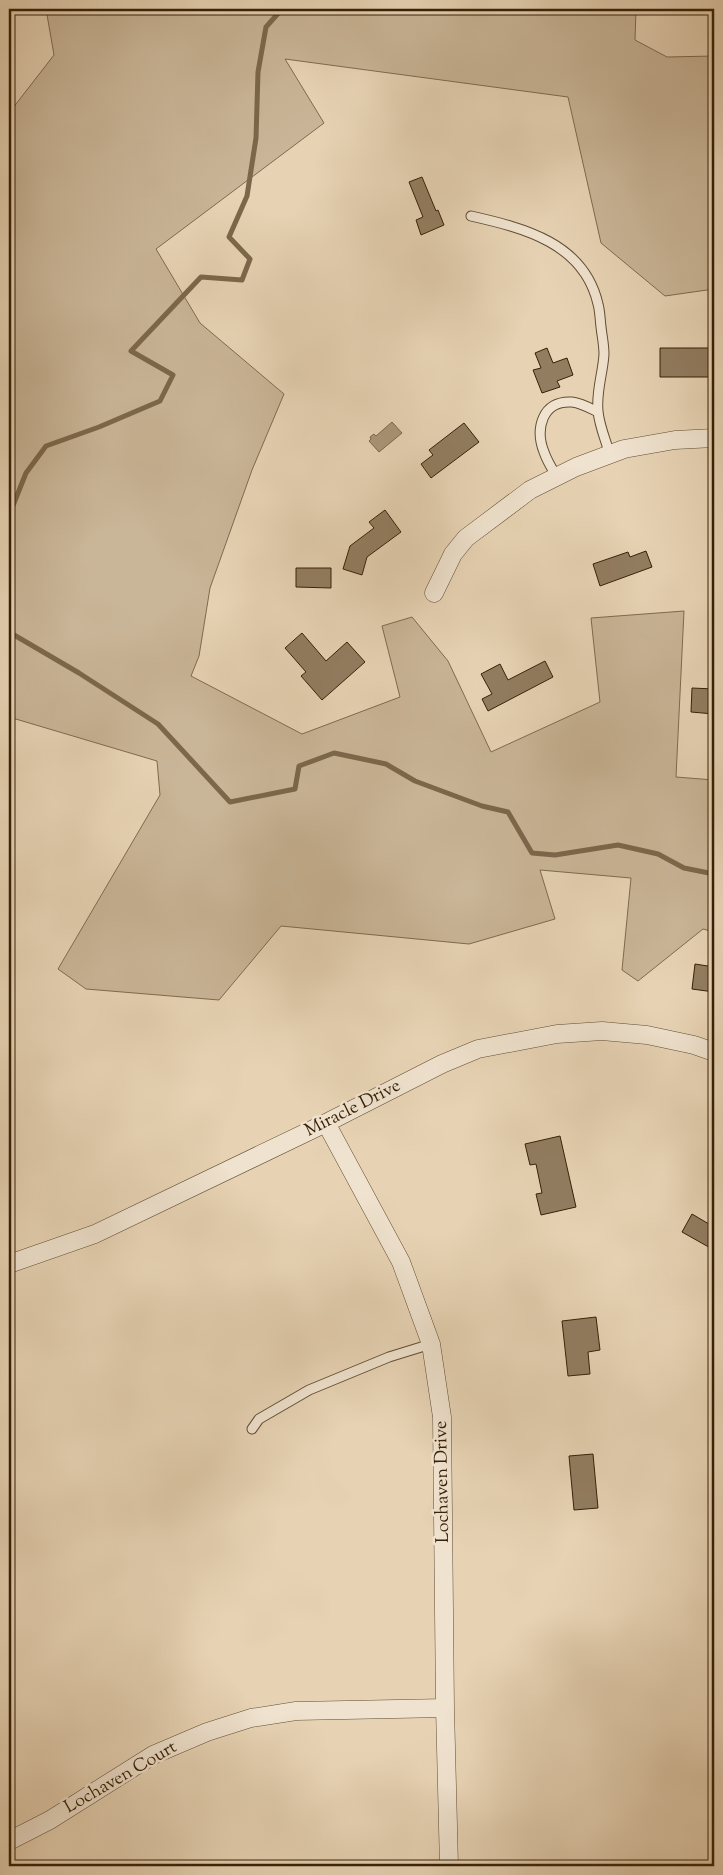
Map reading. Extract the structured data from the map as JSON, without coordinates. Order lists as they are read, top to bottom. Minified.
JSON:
{"streets":{"street":["Miracle Drive","Lochaven Drive","Lochaven Court"]},"crossings":[["Miracle Drive","Lochaven Drive"],["Lochaven Drive","Lochaven Court"]]}
